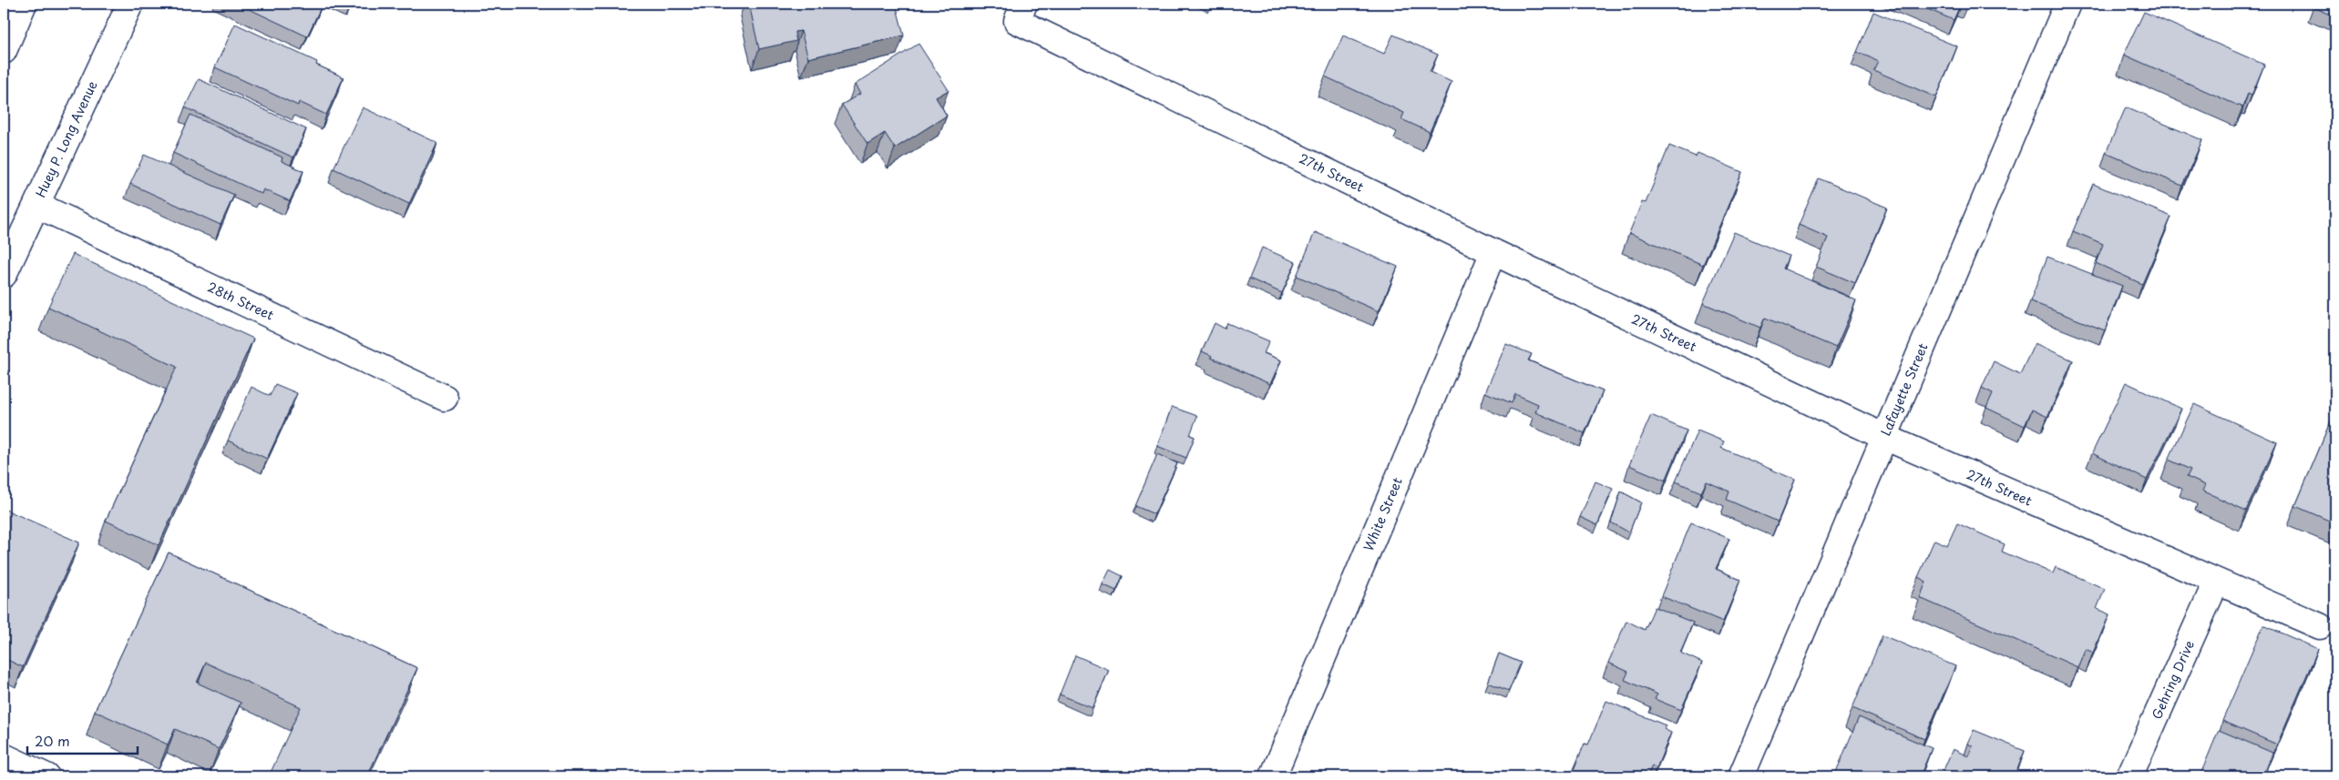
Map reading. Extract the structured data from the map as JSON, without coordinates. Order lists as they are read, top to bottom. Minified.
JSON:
{"streets":{"street":["Huey P. Long Avenue","27th Street","28th Street","Lafayette Street","White Street","Gehring Drive"]},"crossings":[["Huey P. Long Avenue","28th Street"],["27th Street","Lafayette Street"],["27th Street","White Street"],["27th Street","Gehring Drive"]],"scale_bar":"20 m"}
